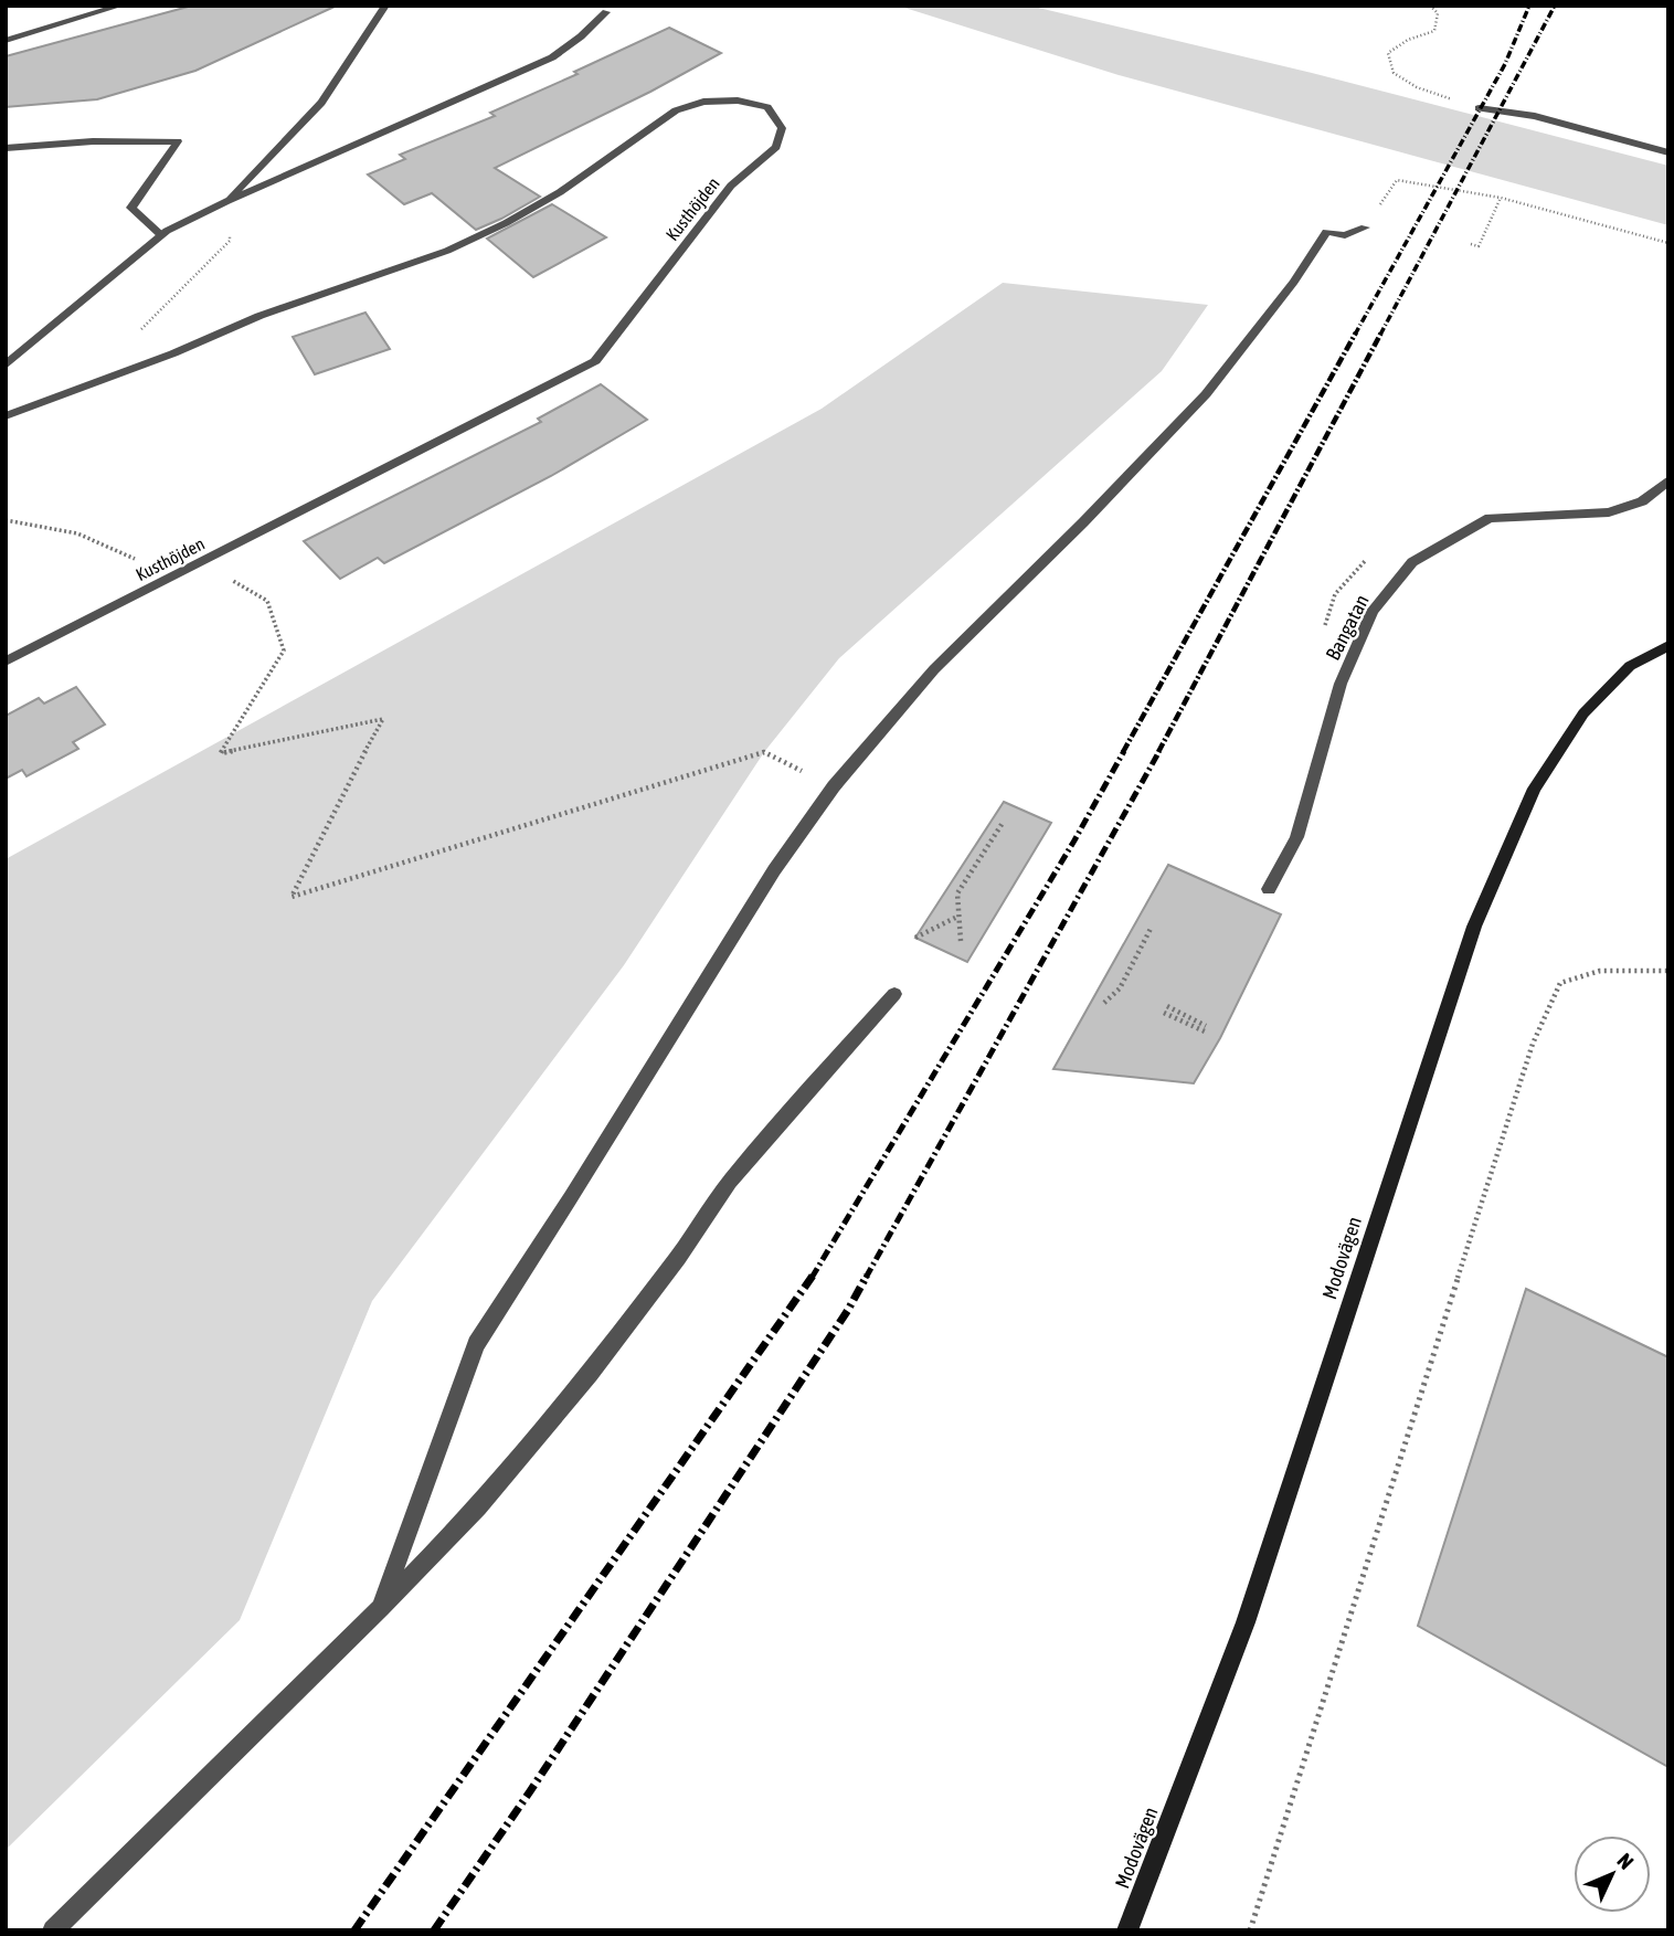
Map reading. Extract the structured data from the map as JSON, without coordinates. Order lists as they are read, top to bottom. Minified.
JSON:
{"streets":{"main road":["Modovägen"],"street":["Kusthöjden","Bangatan"]},"north":"top right"}
